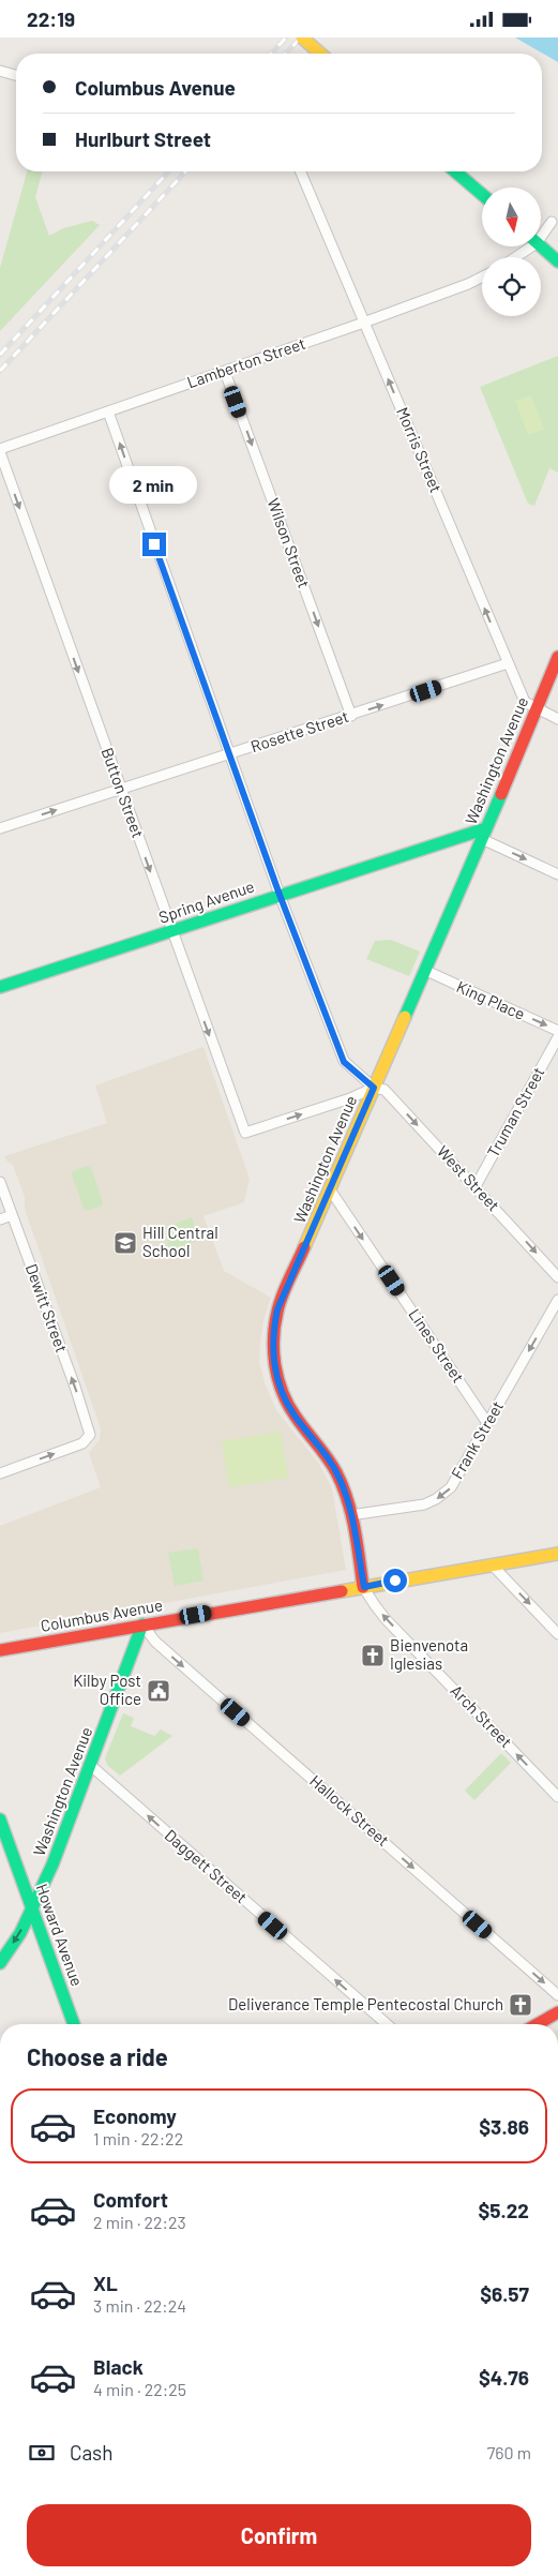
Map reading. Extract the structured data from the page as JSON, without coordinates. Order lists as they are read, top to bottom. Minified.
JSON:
{"streets":{"main road":["Washington Avenue","Spring Avenue","Columbus Avenue","Howard Avenue"],"street":["Lamberton Street","Morris Street","Wilson Street","Rosette Street","Button Street","King Place","Truman Street","West Street","Dewitt Street","Lines Street","Frank Street","Arch Street","Hallock Street","Daggett Street"]},"crossings":[["Lamberton Street","Morris Street"],["Lamberton Street","Wilson Street"],["Lamberton Street","Button Street"],["Lamberton Street","West Street"],["Morris Street","Rosette Street"],["Morris Street","Washington Avenue"],["Wilson Street","Rosette Street"],["Rosette Street","Button Street"],["Rosette Street","West Street"],["Washington Avenue","Button Street"],["Washington Avenue","Spring Avenue"],["Washington Avenue","King Place"],["Washington Avenue","West Street"],["Washington Avenue","Lines Street"],["Washington Avenue","Frank Street"],["Washington Avenue","Columbus Avenue"],["Washington Avenue","Arch Street"],["Washington Avenue","Hallock Street"],["Washington Avenue","Daggett Street"],["Washington Avenue","Howard Avenue"],["Button Street","Spring Avenue"],["Button Street","West Street"],["Spring Avenue","West Street"],["Truman Street","West Street"],["Lines Street","Frank Street"],["Columbus Avenue","Arch Street"],["Columbus Avenue","Hallock Street"]],"one_way":["Morris Street","Wilson Street","Rosette Street","Button Street","King Place","Lines Street","Frank Street","Arch Street","Hallock Street","Daggett Street"],"places":{"school or university":["Hill Central School"],"church":["Bienvenota Iglesias","Deliverance Temple Pentecostal Church"],"public building":["Kilby Post Office"]},"north":"bottom","page":{"status":"22:19","banner":["Columbus Avenue","Hurlburt Street"],"bubble":"2 min","heading":"Choose a ride","list":[{"name":"Economy","note":"1 min · 22:22","value":"$3.86"},{"name":"Comfort","note":"2 min · 22:23","value":"$5.22"},{"name":"XL","note":"3 min · 22:24","value":"$6.57"},{"name":"Black","note":"4 min · 22:25","value":"$4.76"}],"pay":["Cash","760 m"],"buttons":"Confirm"}}
